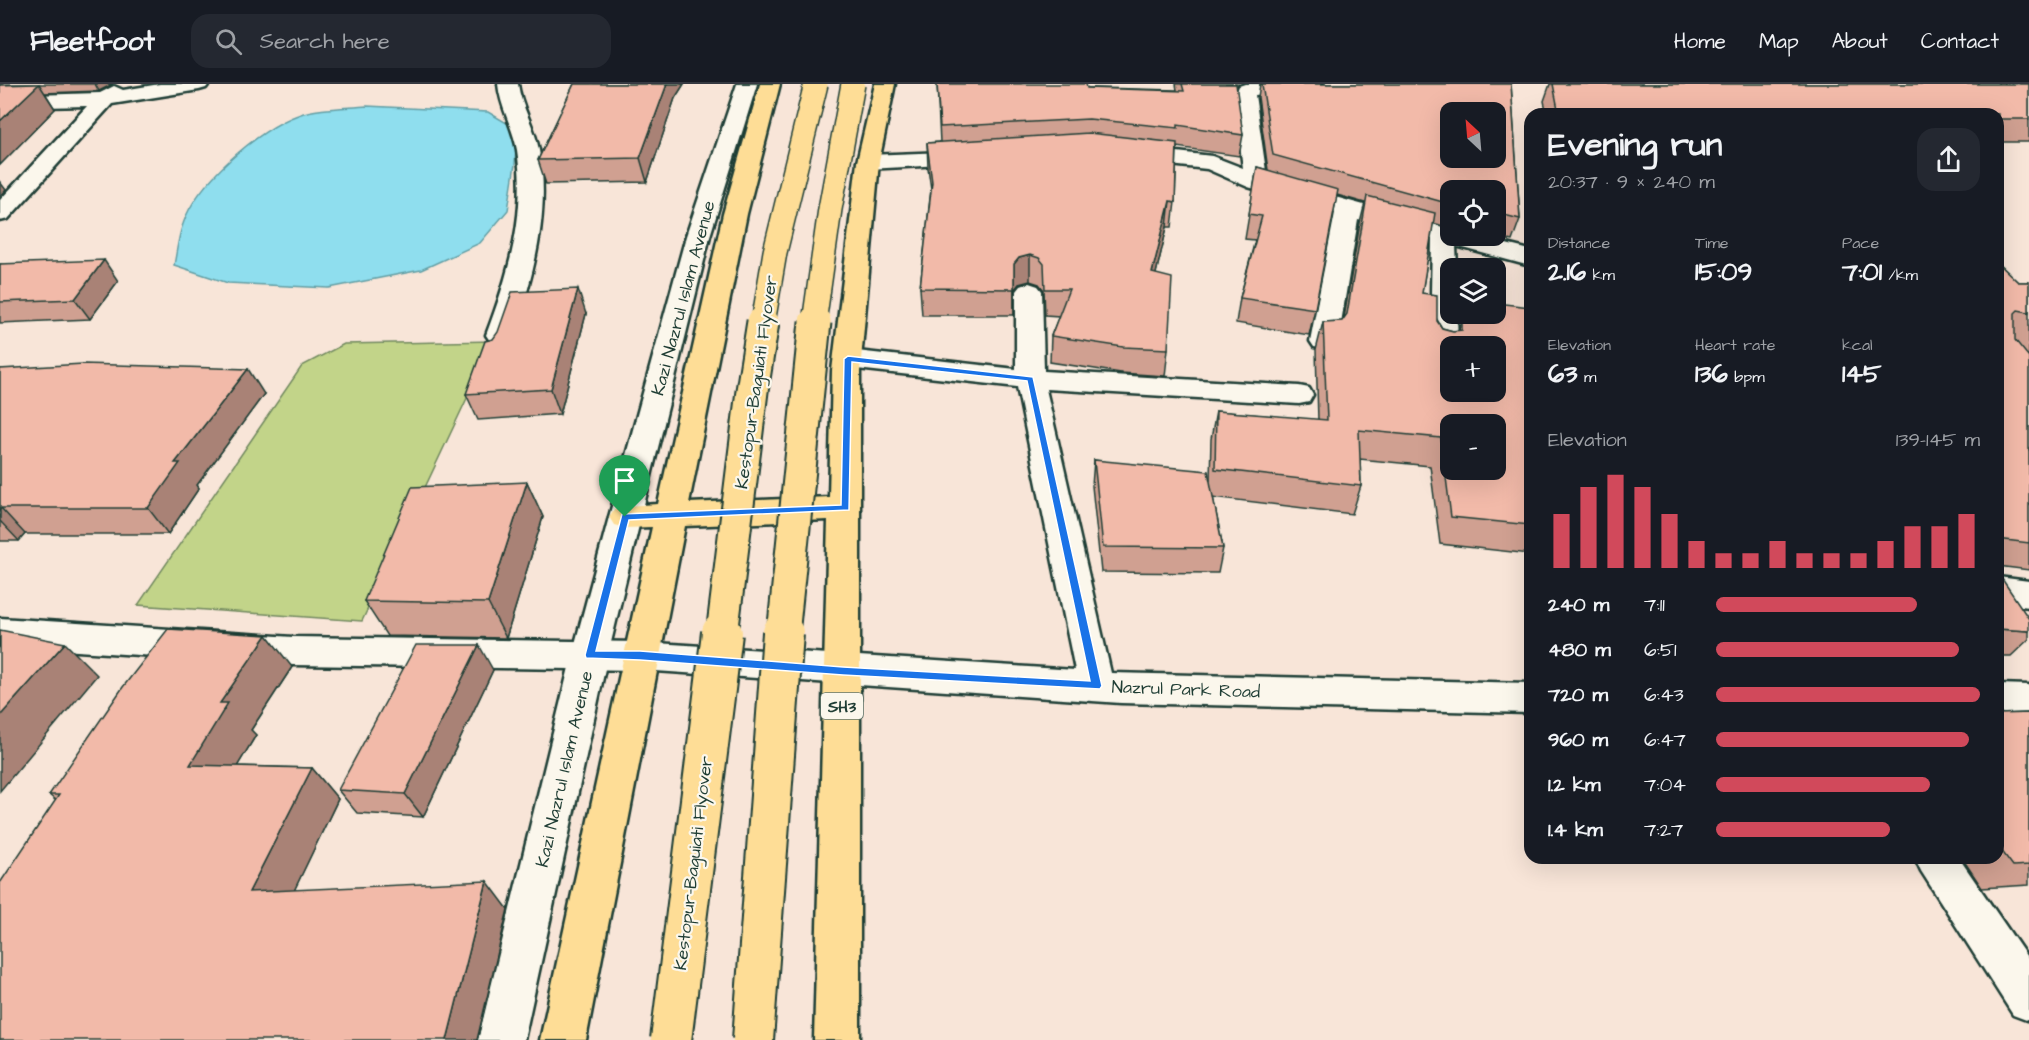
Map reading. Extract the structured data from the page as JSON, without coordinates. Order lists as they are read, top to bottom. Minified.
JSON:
{"streets":{"main road":["Kazi Nazrul Islam Avenue","Kestopur-Baguiati Flyover","SH3"],"street":["Nazrul Park Road"]},"crossings":[["Kazi Nazrul Islam Avenue","Nazrul Park Road"],["Nazrul Park Road","SH3"]],"north":"top left","page":{"header":"Fleetfoot","search":"Search here","nav":["Home","Map","About","Contact"],"map_buttons":["+","−"],"heading":["Evening run","20:37 · 9 × 240 m"],"stats":[["Distance","2.16 km"],["Time","15:09"],["Pace","7:01 /km"],["Elevation","63 m"],["Heart rate","136 bpm"],["kcal","145"]],"chart":["Elevation","139–145 m"],"list":[{"name":"240 m","note":"7:11"},{"name":"480 m","note":"6:51"},{"name":"720 m","note":"6:43"},{"name":"960 m","note":"6:47"},{"name":"1.2 km","note":"7:04"},{"name":"1.4 km","note":"7:27"}]}}
